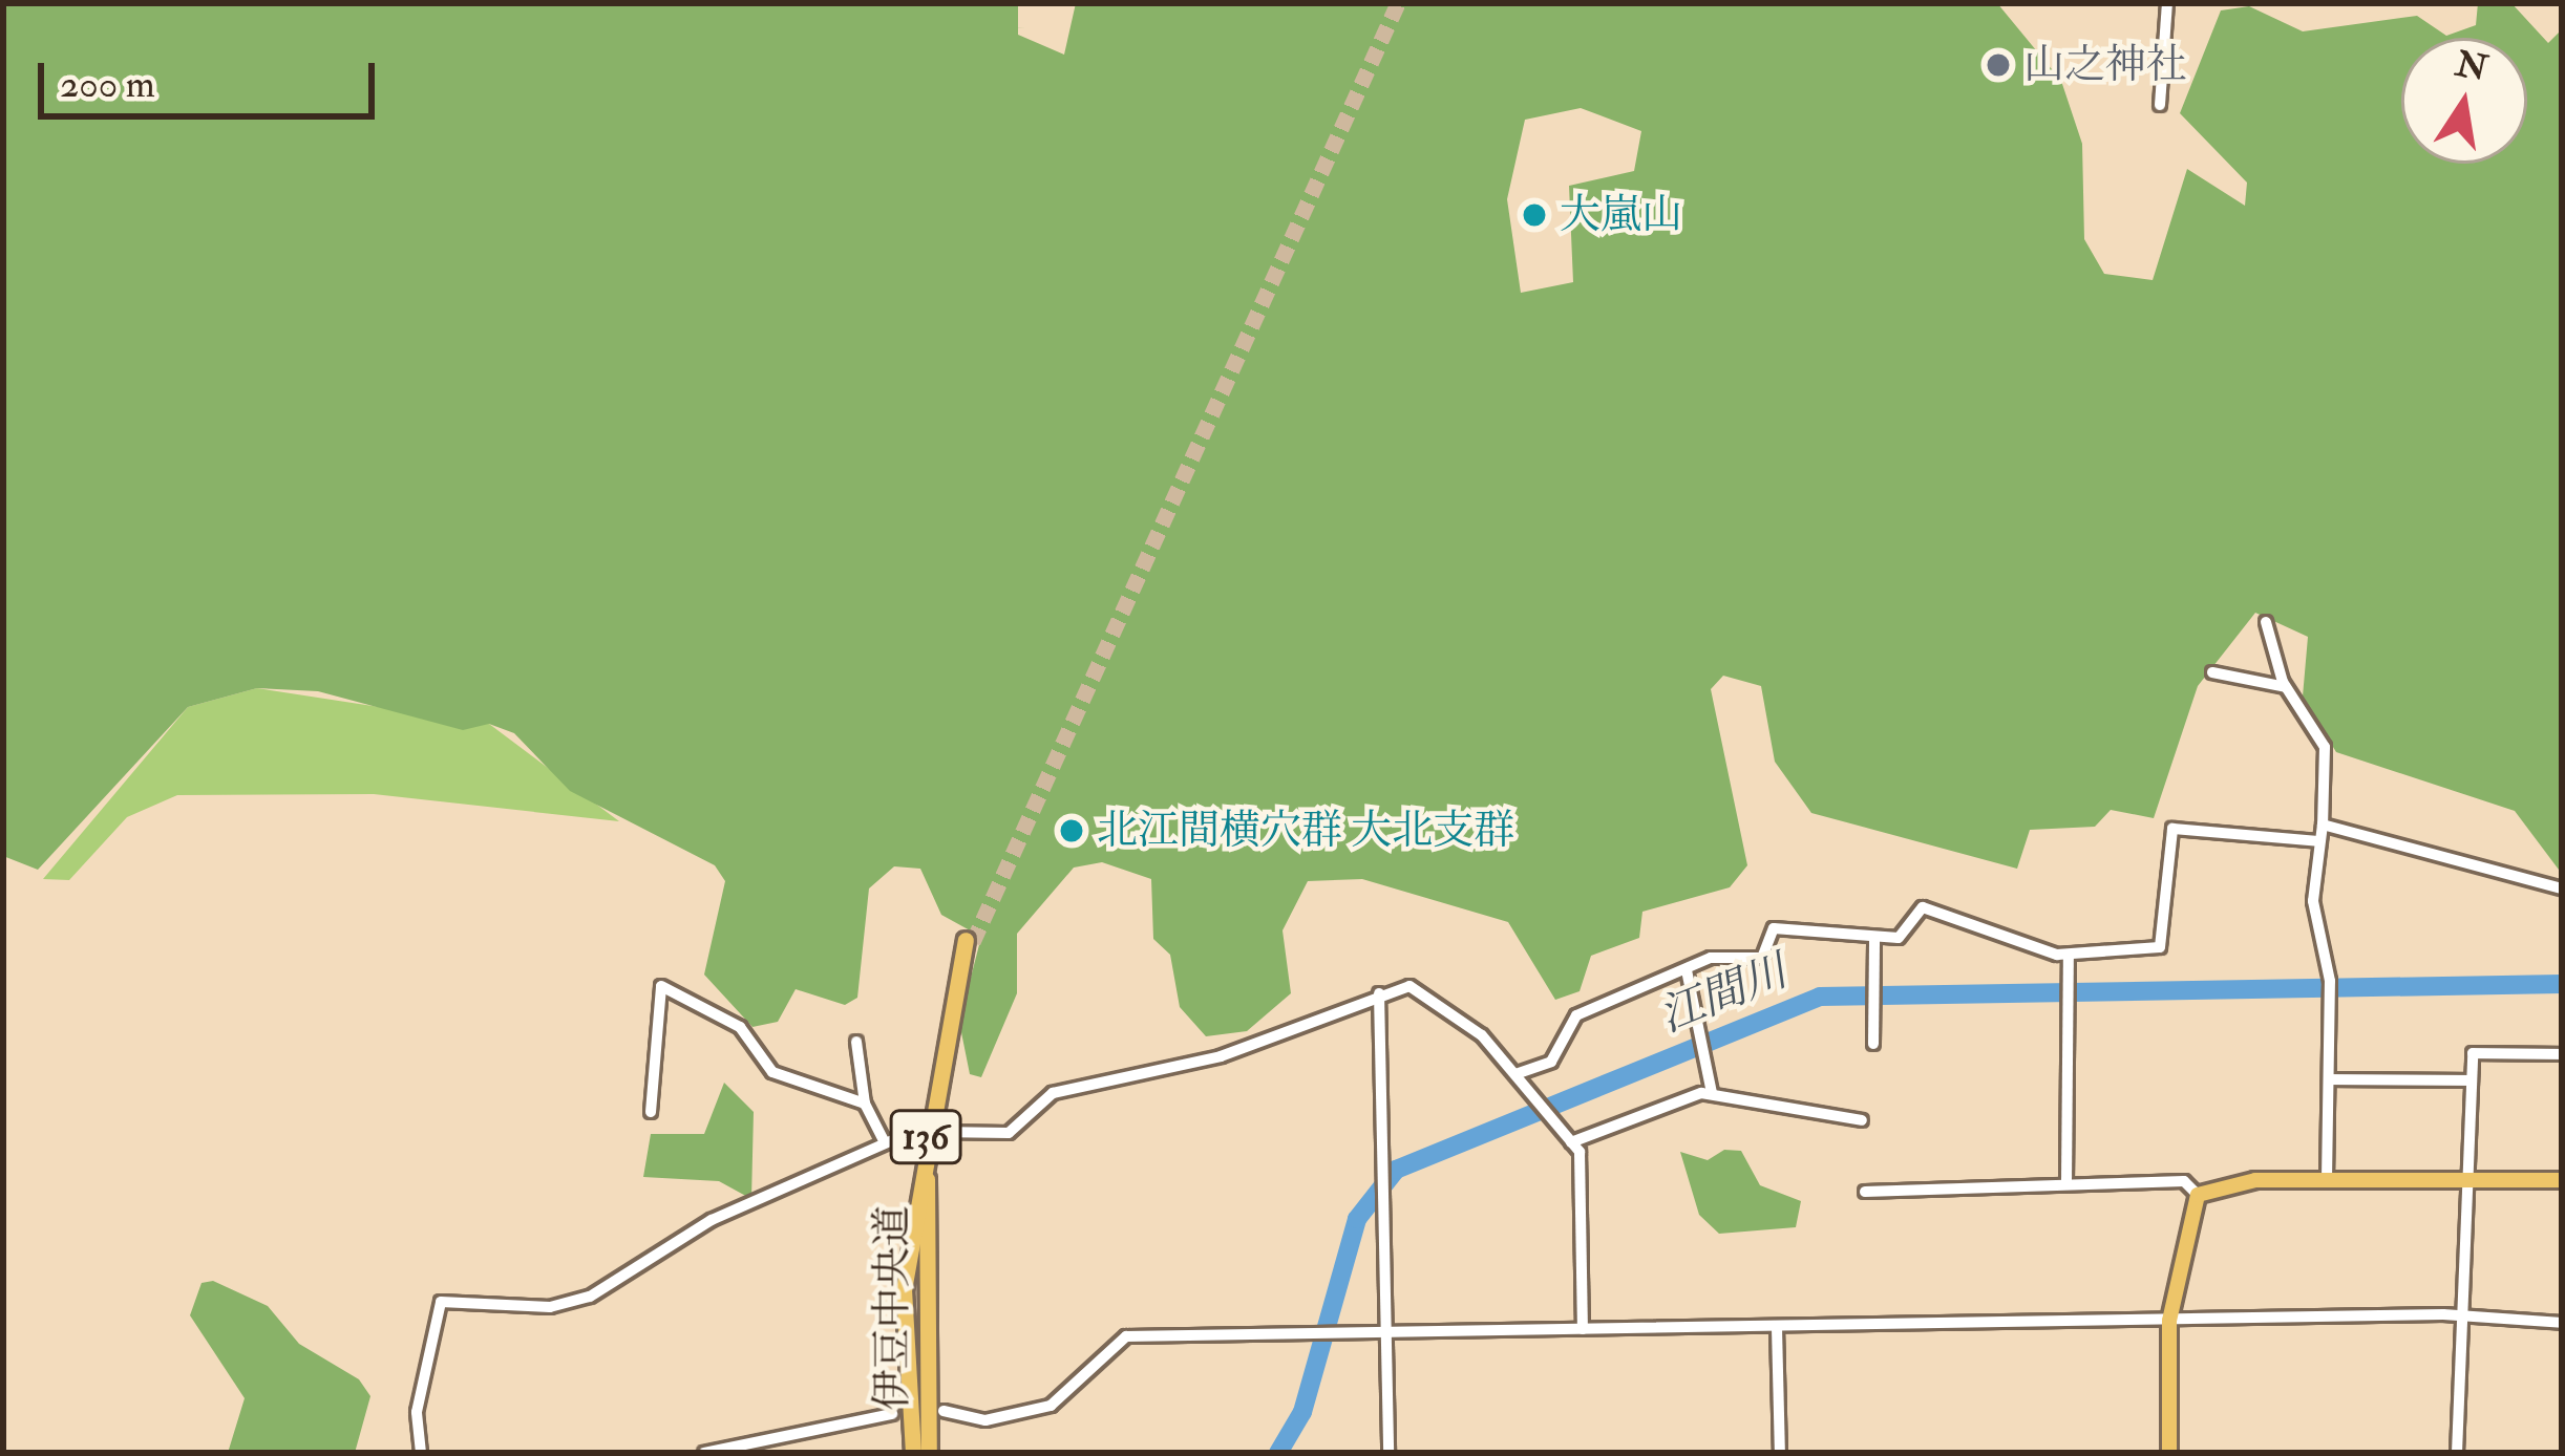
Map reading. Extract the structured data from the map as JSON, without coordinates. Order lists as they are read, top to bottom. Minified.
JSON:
{"streets":{"highway":["136","伊豆中央道"]},"water":["江間川"],"places":["山之神社","大嵐山","北江間横穴群 大北支群"],"scale_bar":"200 m","north":"top"}
